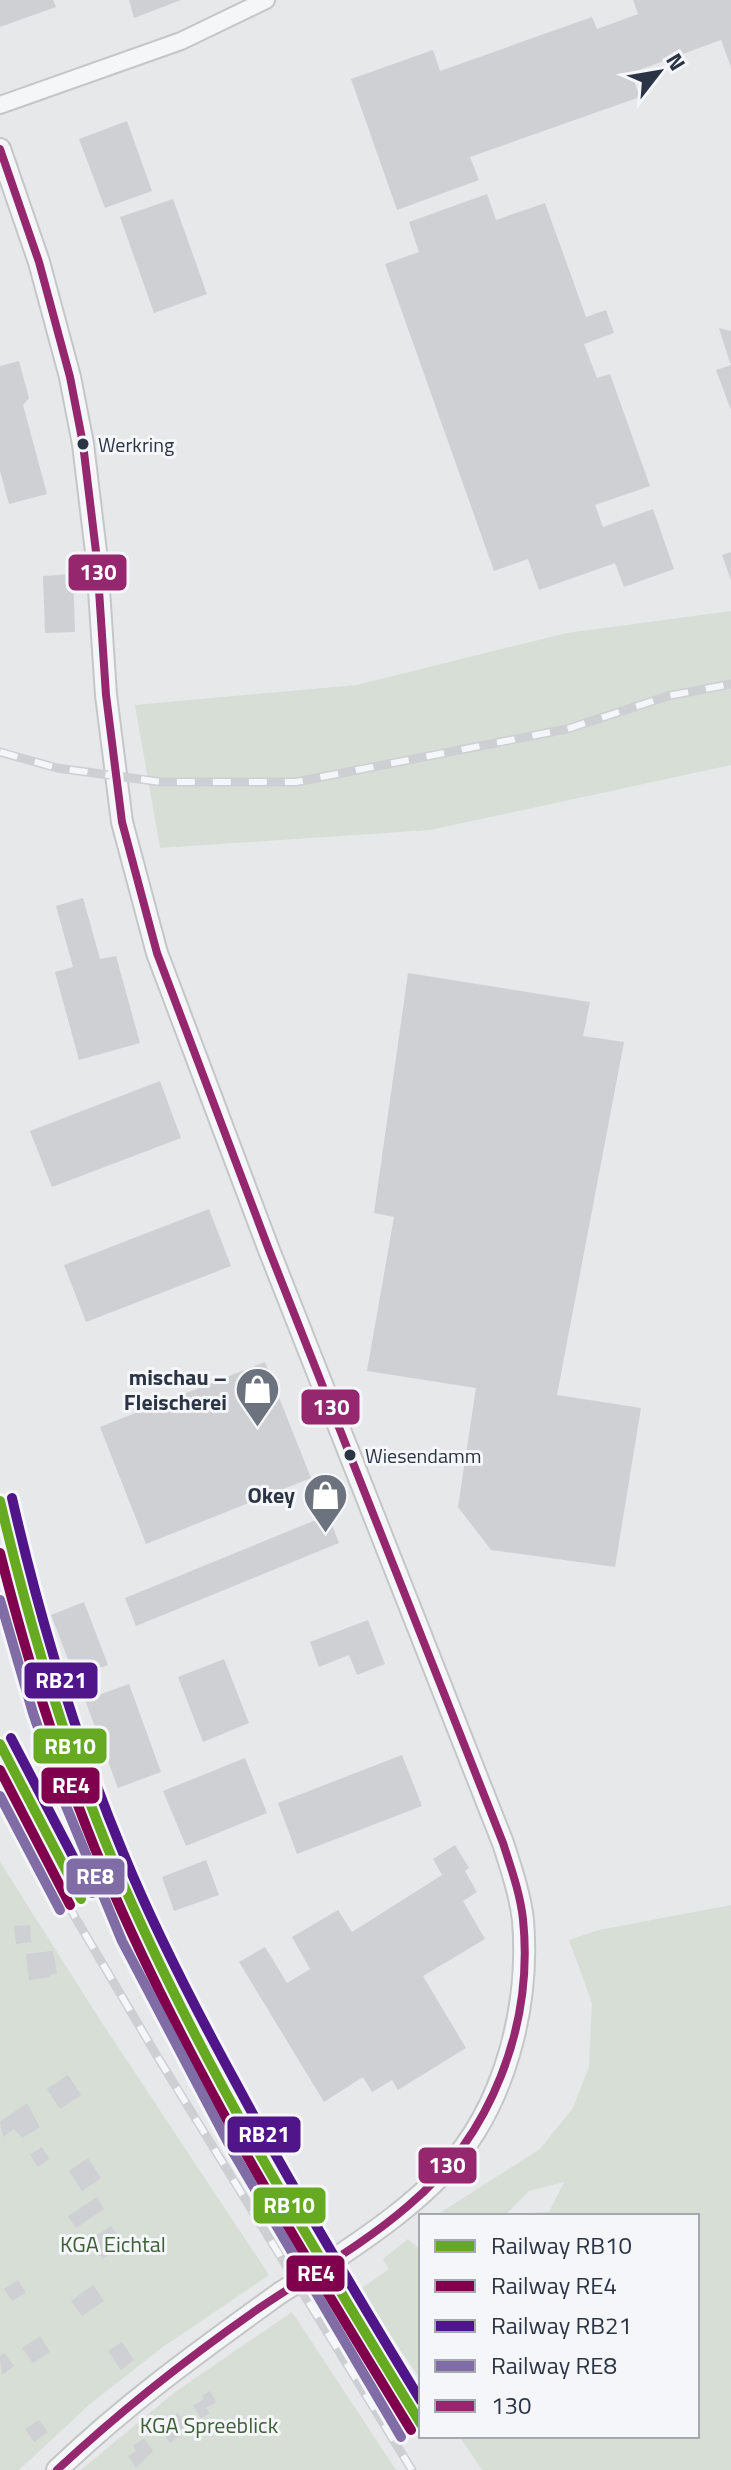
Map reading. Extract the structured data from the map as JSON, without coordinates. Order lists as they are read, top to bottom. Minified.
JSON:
{"parks":["KGA Eichtal","KGA Spreeblick"],"places":{"other":["Werkring","Wiesendamm"],"shop":["mischau – Fleischerei","Okey"]},"lines":["transit line 130","rail line RB21","rail line RB10","rail line RE4","rail line RE8"],"legend":["Railway RB10","Railway RE4","Railway RB21","Railway RE8","130"],"north":"top right"}
